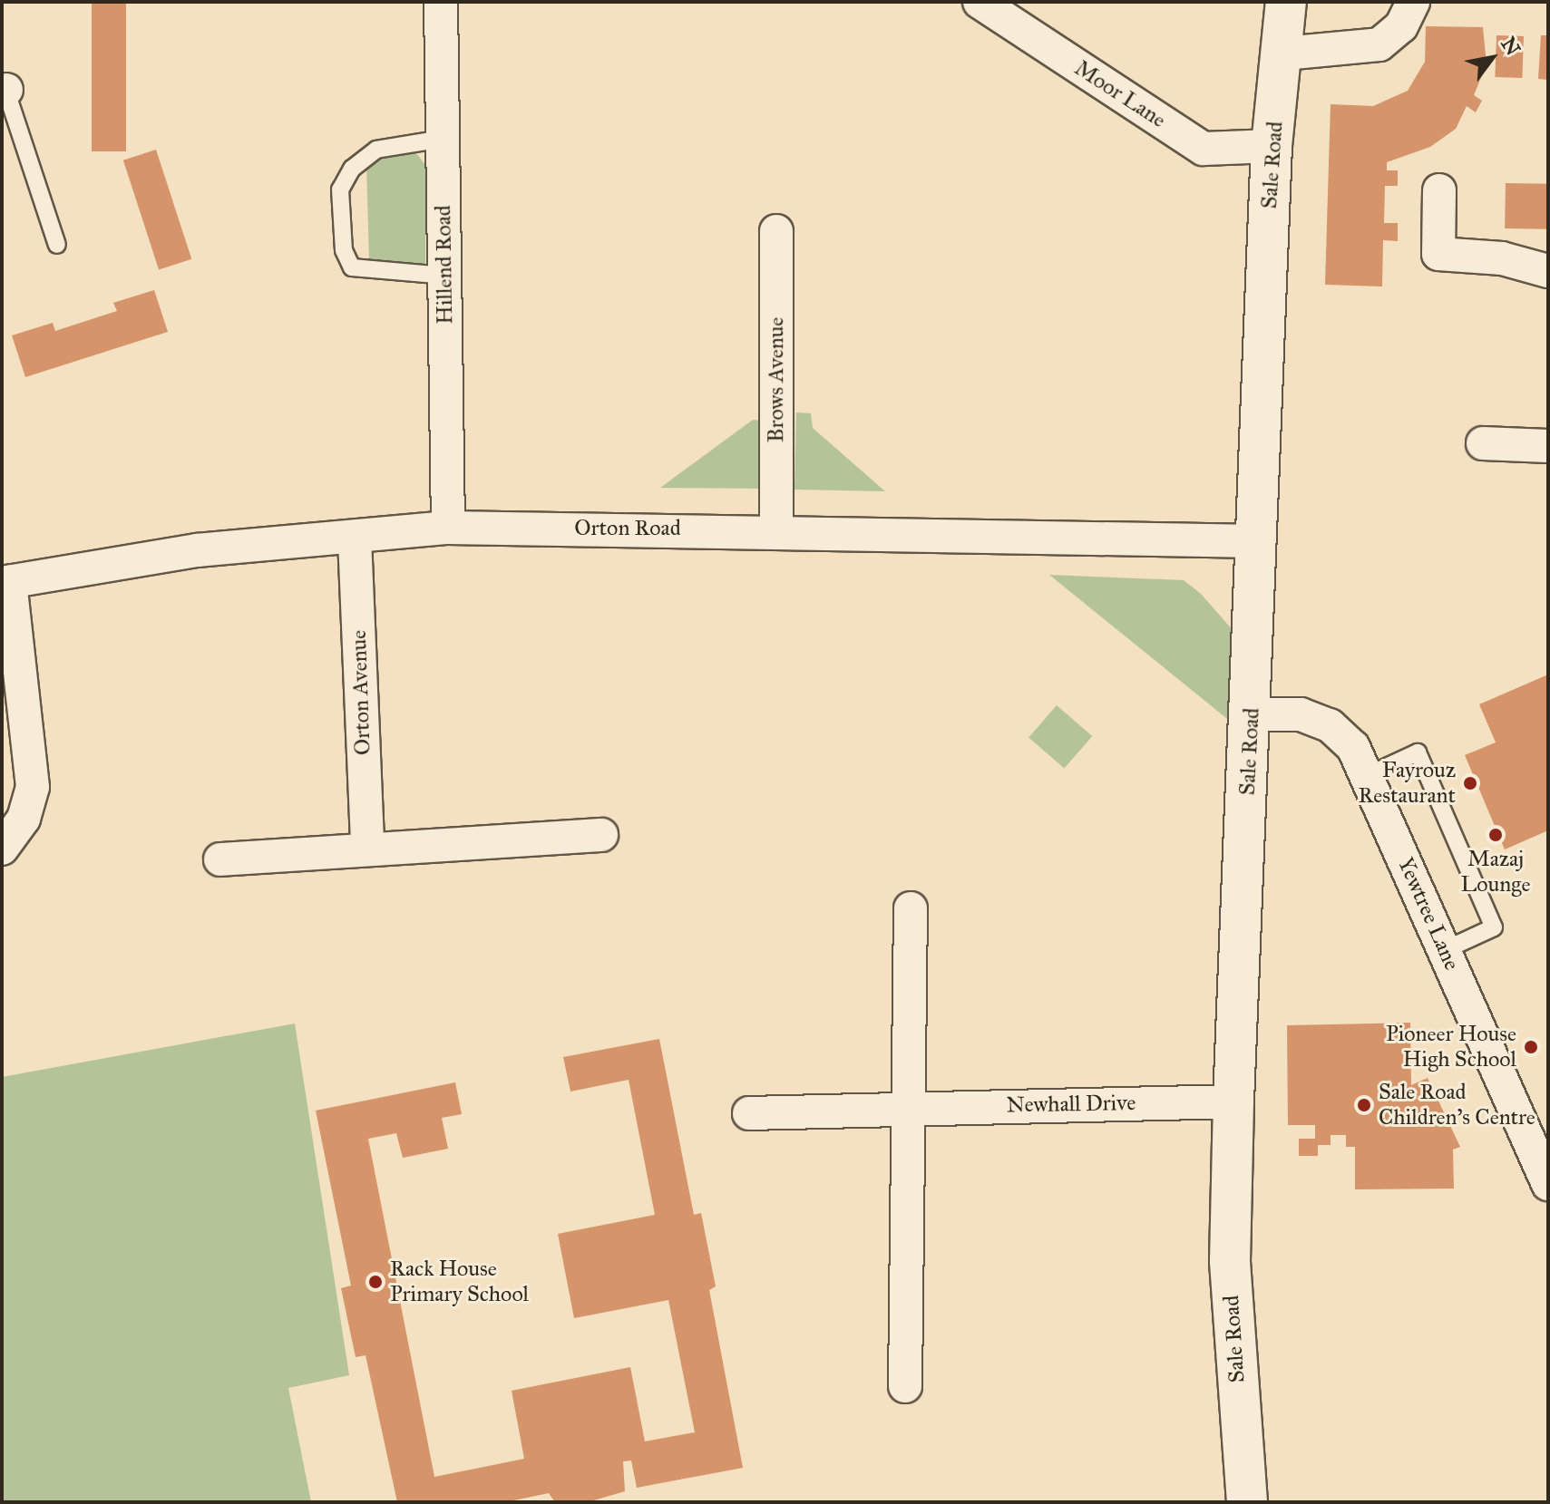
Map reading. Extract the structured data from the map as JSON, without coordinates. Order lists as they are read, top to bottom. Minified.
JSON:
{"streets":{"main road":["Sale Road"],"street":["Moor Lane","Hillend Road","Brows Avenue","Orton Road","Orton Avenue","Yewtree Lane","Newhall Drive"]},"crossings":[["Moor Lane","Sale Road"],["Sale Road","Orton Road"],["Sale Road","Yewtree Lane"],["Sale Road","Newhall Drive"],["Hillend Road","Orton Road"],["Brows Avenue","Orton Road"],["Orton Road","Orton Avenue"]],"places":["Fayrouz Restaurant","Mazaj Lounge","Pioneer House High School","Sale Road Children's Centre","Rack House Primary School"],"north":"top right"}
